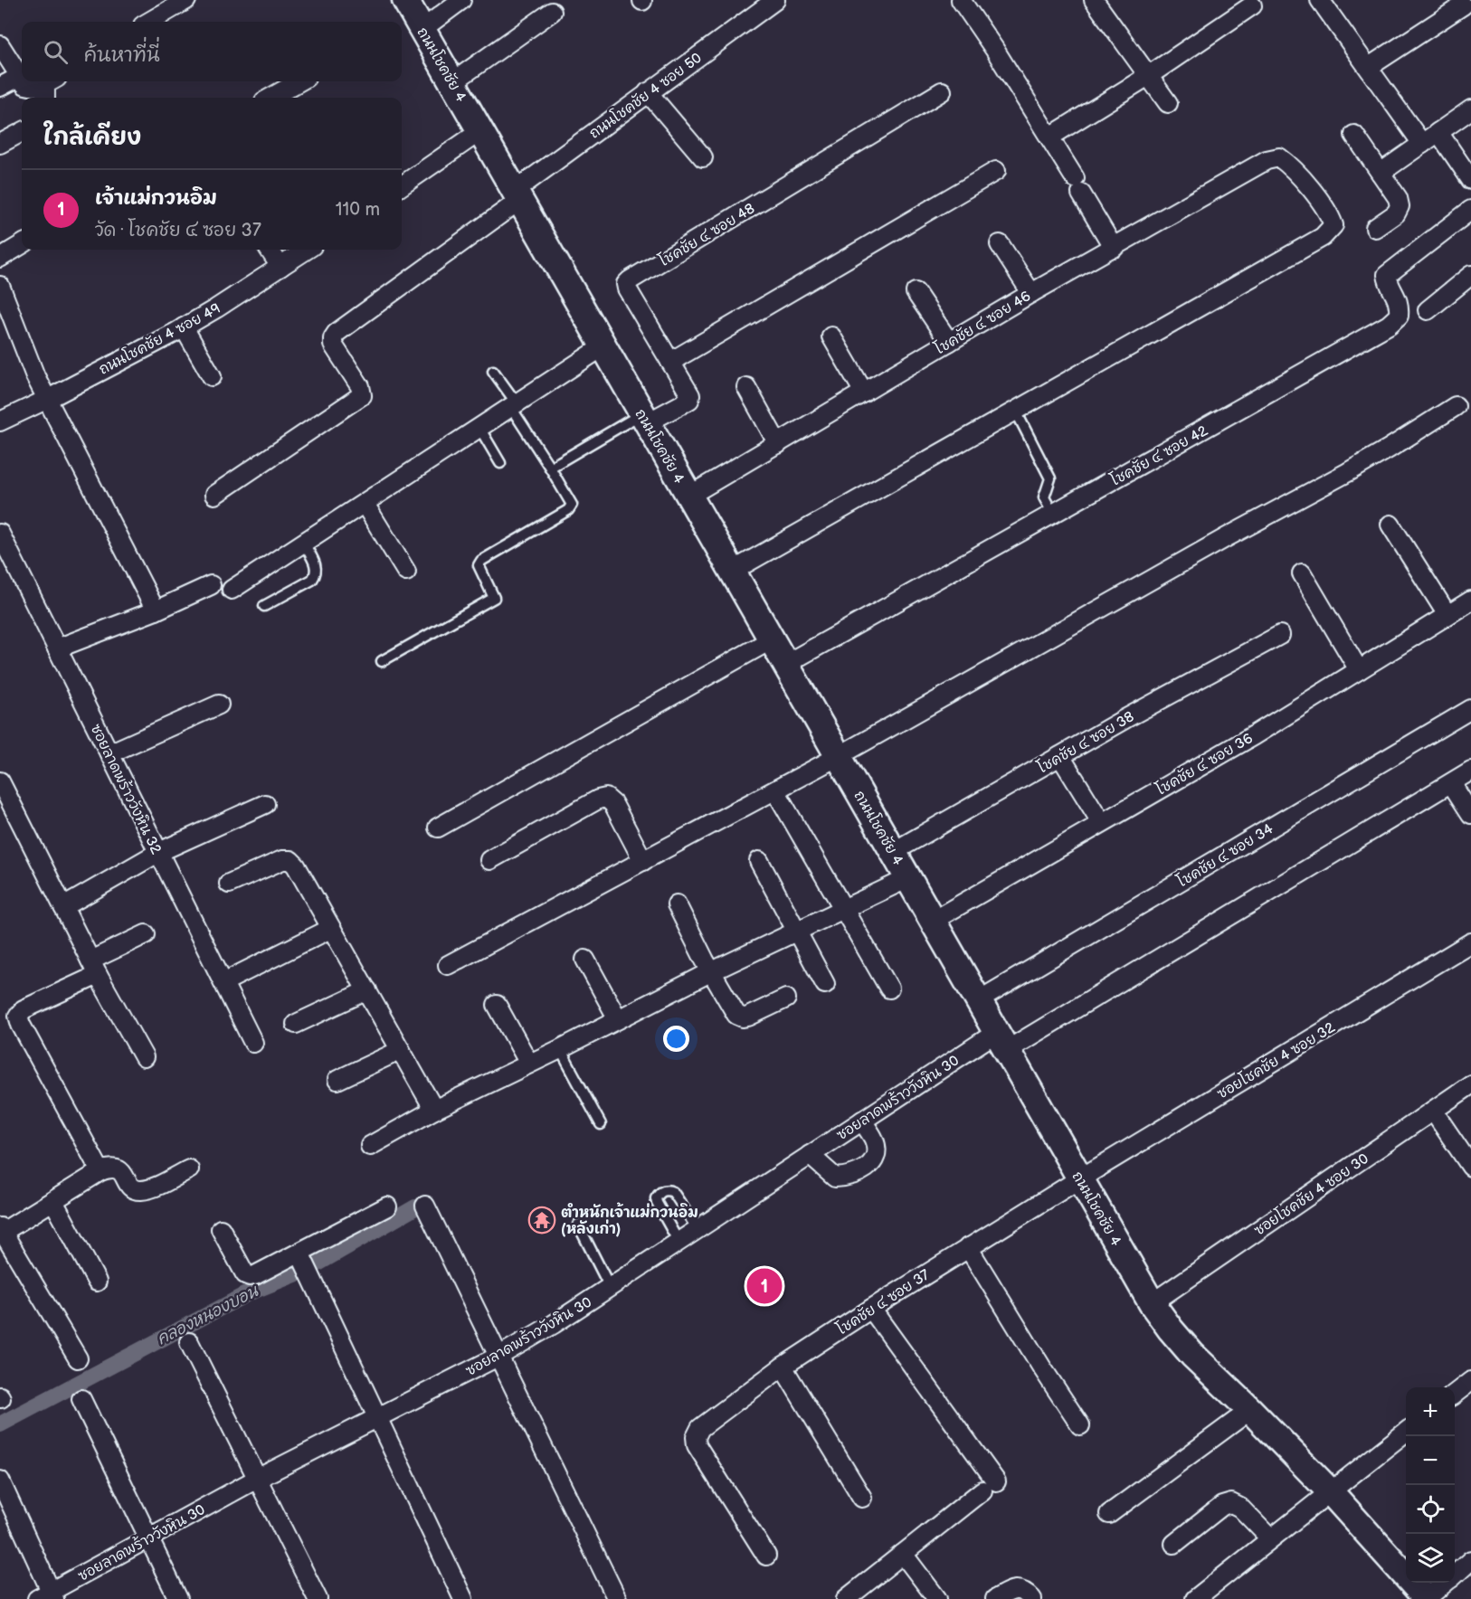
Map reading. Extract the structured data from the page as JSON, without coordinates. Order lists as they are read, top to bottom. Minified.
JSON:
{"streets":{"street":["ถนนโชคชัย 4","ถนนโชคชัย 4 ซอย 50","โชคชัย ๔ ซอย 48","โชคชัย ๔ ซอย 46","ถนนโชคชัย 4 ซอย 49","โชคชัย ๔ ซอย 42","โชคชัย ๔ ซอย 38","โชคชัย ๔ ซอย 36","ซอยลาดพร้าววังหิน 32","โชคชัย ๔ ซอย 34","ซอยโชคชัย 4 ซอย 32","ซอยลาดพร้าววังหิน 30","ซอยโชคชัย 4 ซอย 30","โชคชัย ๔ ซอย 37"]},"crossings":[["ถนนโชคชัย 4","ถนนโชคชัย 4 ซอย 50"],["ถนนโชคชัย 4","โชคชัย ๔ ซอย 48"],["ถนนโชคชัย 4","โชคชัย ๔ ซอย 46"],["ถนนโชคชัย 4","โชคชัย ๔ ซอย 42"],["ถนนโชคชัย 4","โชคชัย ๔ ซอย 38"],["ถนนโชคชัย 4","โชคชัย ๔ ซอย 36"],["ถนนโชคชัย 4","โชคชัย ๔ ซอย 34"],["ถนนโชคชัย 4","ซอยโชคชัย 4 ซอย 32"],["ถนนโชคชัย 4","ซอยลาดพร้าววังหิน 30"],["ถนนโชคชัย 4","ซอยโชคชัย 4 ซอย 30"],["ถนนโชคชัย 4","โชคชัย ๔ ซอย 37"],["ซอยโชคชัย 4 ซอย 32","โชคชัย ๔ ซอย 37"]],"water":["คลองหนองบอน"],"places":{"temple":["ตำหนักเจ้าแม่กวนอิม (หลังเก่า)"]},"page":{"search":"ค้นหาที่นี่","heading":"ใกล้เคียง","list":[{"mark":"1","name":"เจ้าแม่กวนอิม","note":"วัด · โชคชัย ๔ ซอย 37","value":"110 m"}],"pins":"1","map_buttons":["+","−"]}}
